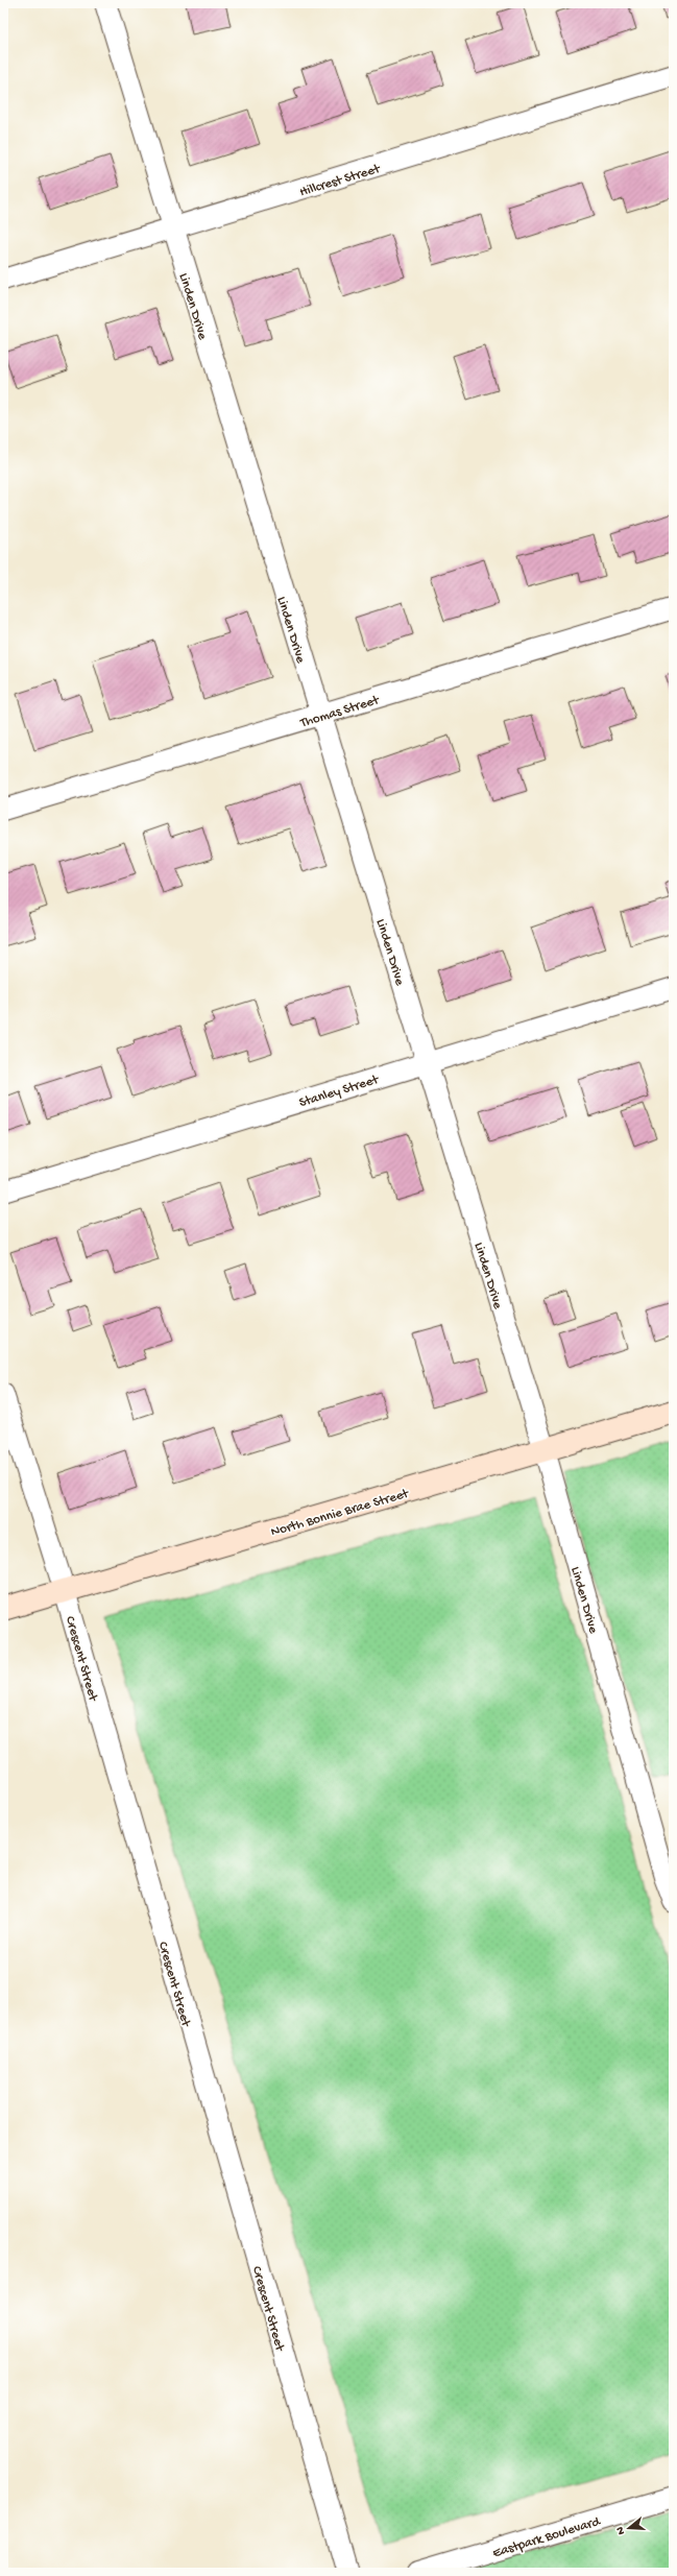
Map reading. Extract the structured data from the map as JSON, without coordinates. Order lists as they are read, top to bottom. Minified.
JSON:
{"streets":{"main road":["North Bonnie Brae Street"],"street":["Hillcrest Street","Linden Drive","Thomas Street","Stanley Street","Crescent Street","Eastpark Boulevard"]},"crossings":[["Hillcrest Street","Linden Drive"],["Linden Drive","Thomas Street"],["Linden Drive","Stanley Street"],["Linden Drive","North Bonnie Brae Street"],["North Bonnie Brae Street","Crescent Street"]],"north":"left"}
